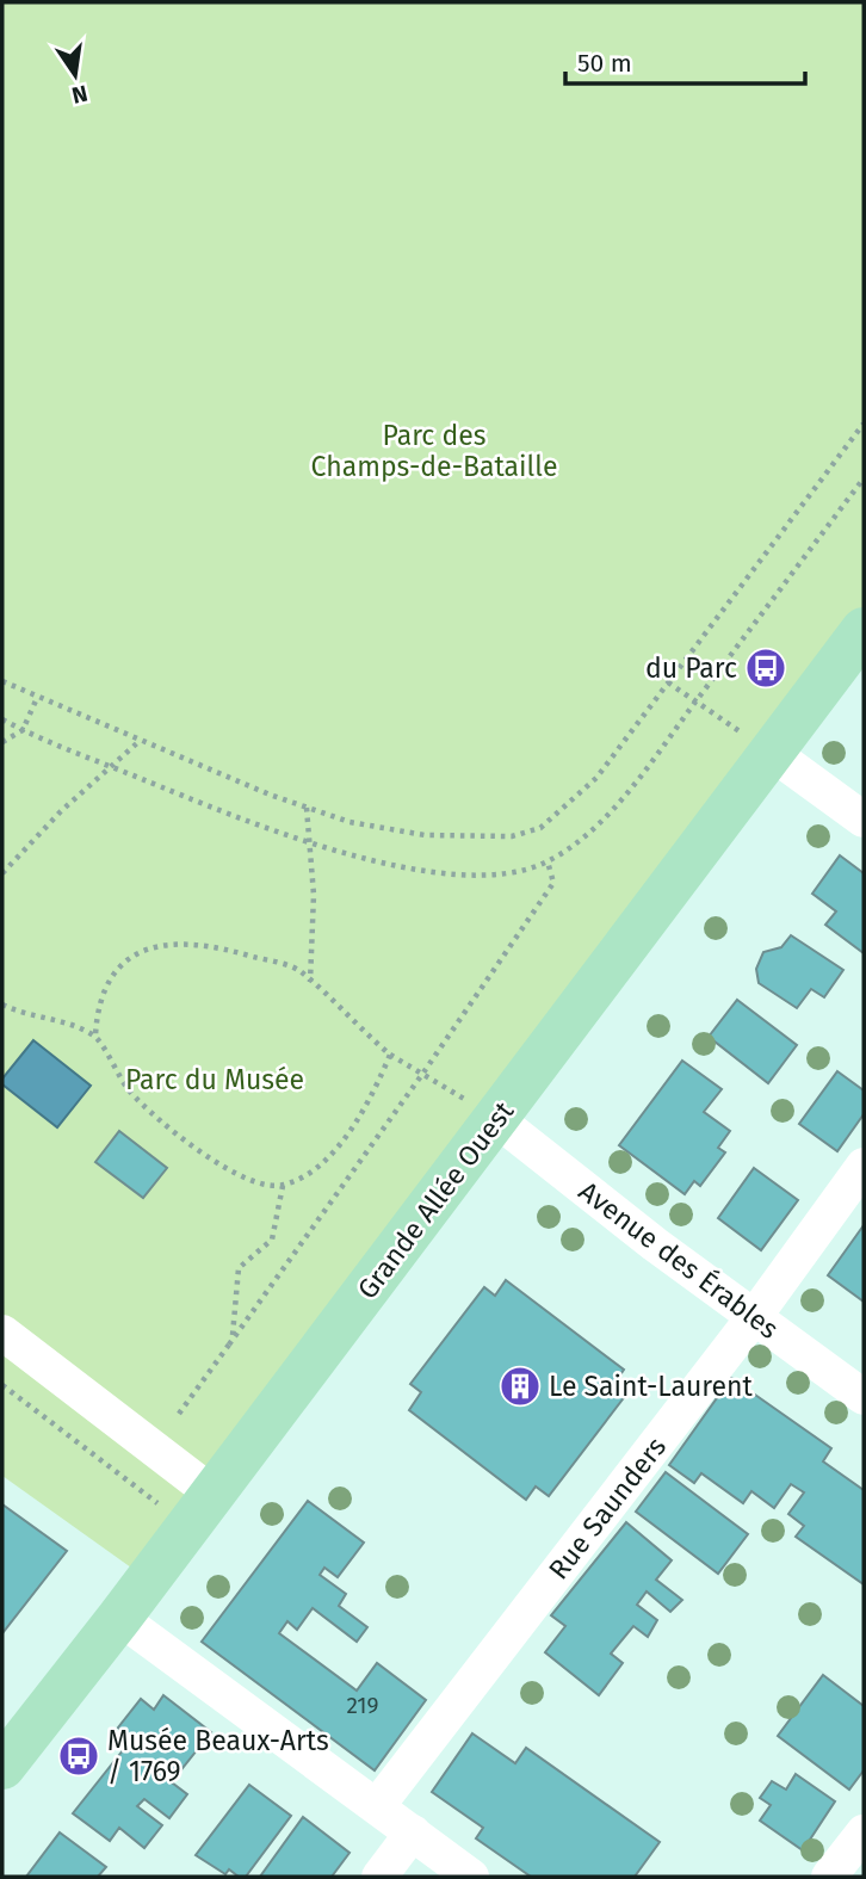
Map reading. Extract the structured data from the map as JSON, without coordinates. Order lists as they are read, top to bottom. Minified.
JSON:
{"streets":{"main road":["Grande Allée Ouest"],"street":["Avenue des Érables","Rue Saunders"]},"crossings":[["Grande Allée Ouest","Avenue des Érables"],["Avenue des Érables","Rue Saunders"]],"parks":["Parc des Champs-de-Bataille","Parc du Musée"],"places":{"bus stop":["du Parc","Musée Beaux-Arts / 1769"],"building":["Le Saint-Laurent"]},"house_numbers":["219"],"scale_bar":"50 m","north":"bottom"}
